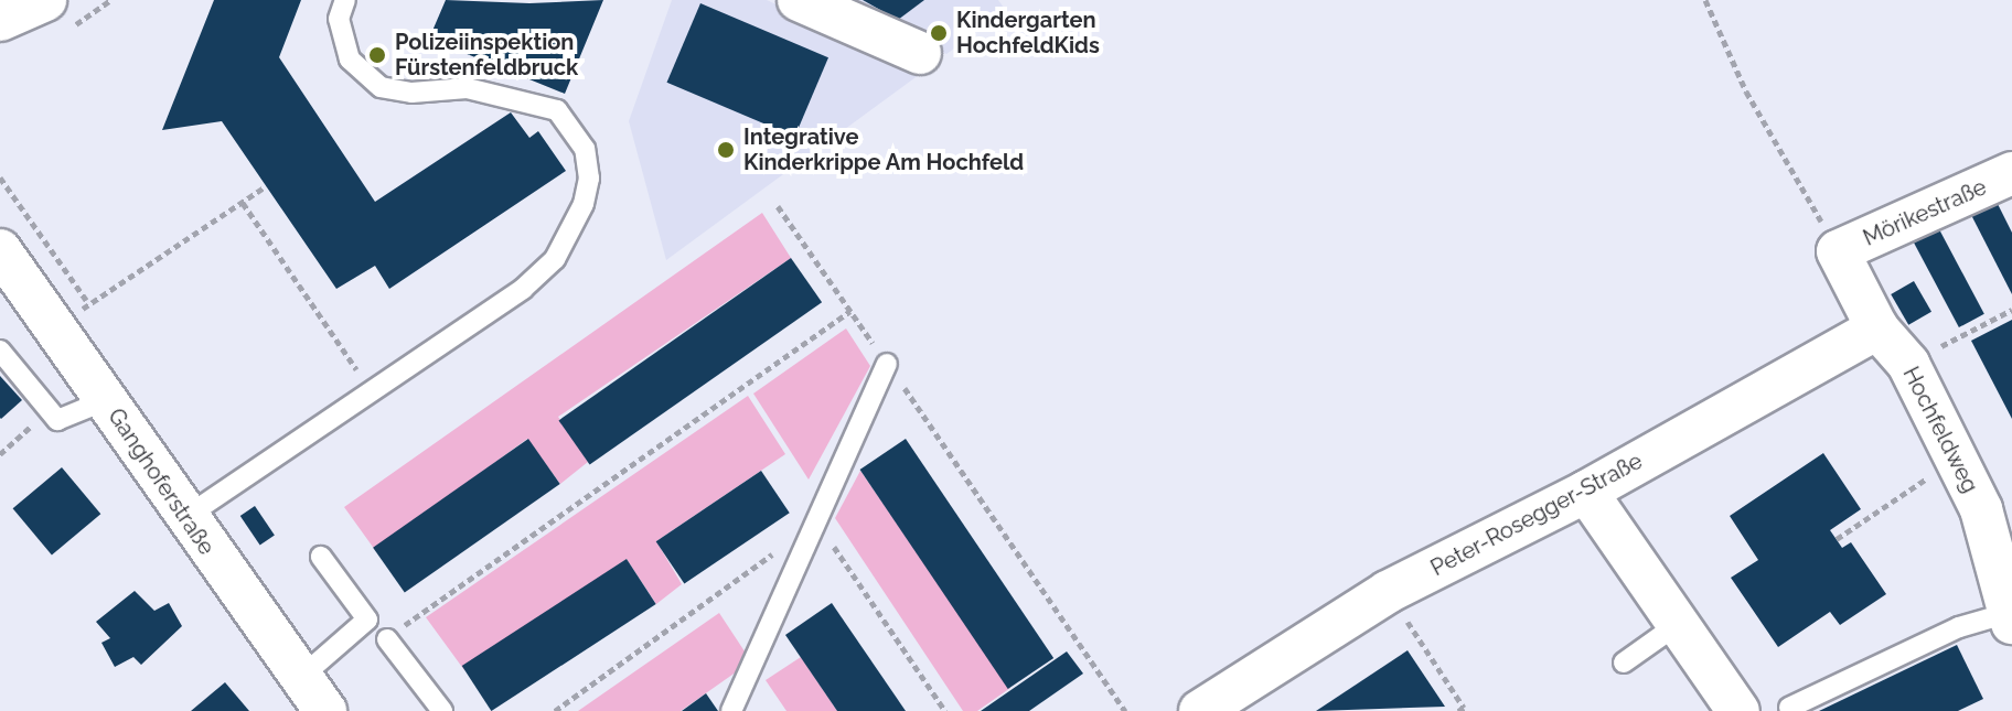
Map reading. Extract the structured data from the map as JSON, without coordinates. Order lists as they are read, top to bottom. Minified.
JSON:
{"streets":{"street":["Mörikestraße","Hochfeldweg","Ganghoferstraße","Peter-Rosegger-Straße"]},"crossings":[["Mörikestraße","Hochfeldweg"],["Hochfeldweg","Peter-Rosegger-Straße"]],"places":["Kindergarten HochfeldKids","Polizeiinspektion Fürstenfeldbruck","Integrative Kinderkrippe Am Hochfeld"]}
